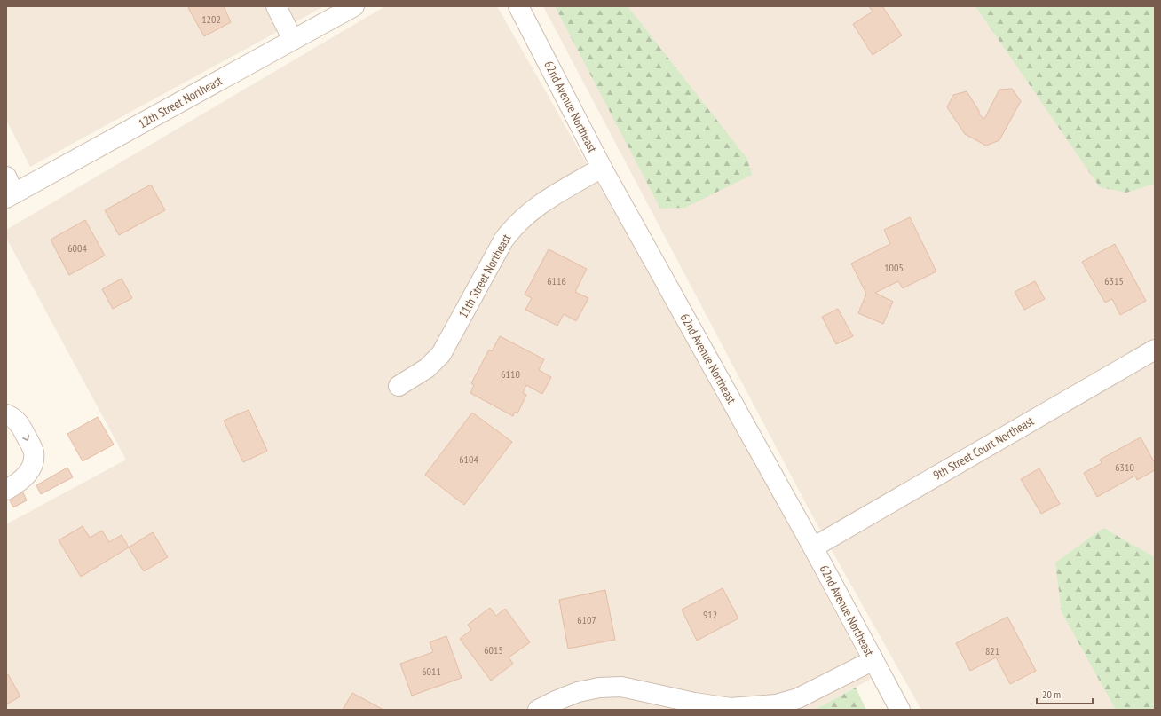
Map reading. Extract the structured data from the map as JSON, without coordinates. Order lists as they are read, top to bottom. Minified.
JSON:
{"streets":{"street":["12th Street Northeast","62nd Avenue Northeast","11th Street Northeast","9th Street Court Northeast"]},"crossings":[["62nd Avenue Northeast","11th Street Northeast"],["62nd Avenue Northeast","9th Street Court Northeast"]],"house_numbers":["1202","6004","1005","6116","6315","6110","6104","6310","912","6107","6015","821","6011"],"scale_bar":"20 m"}
